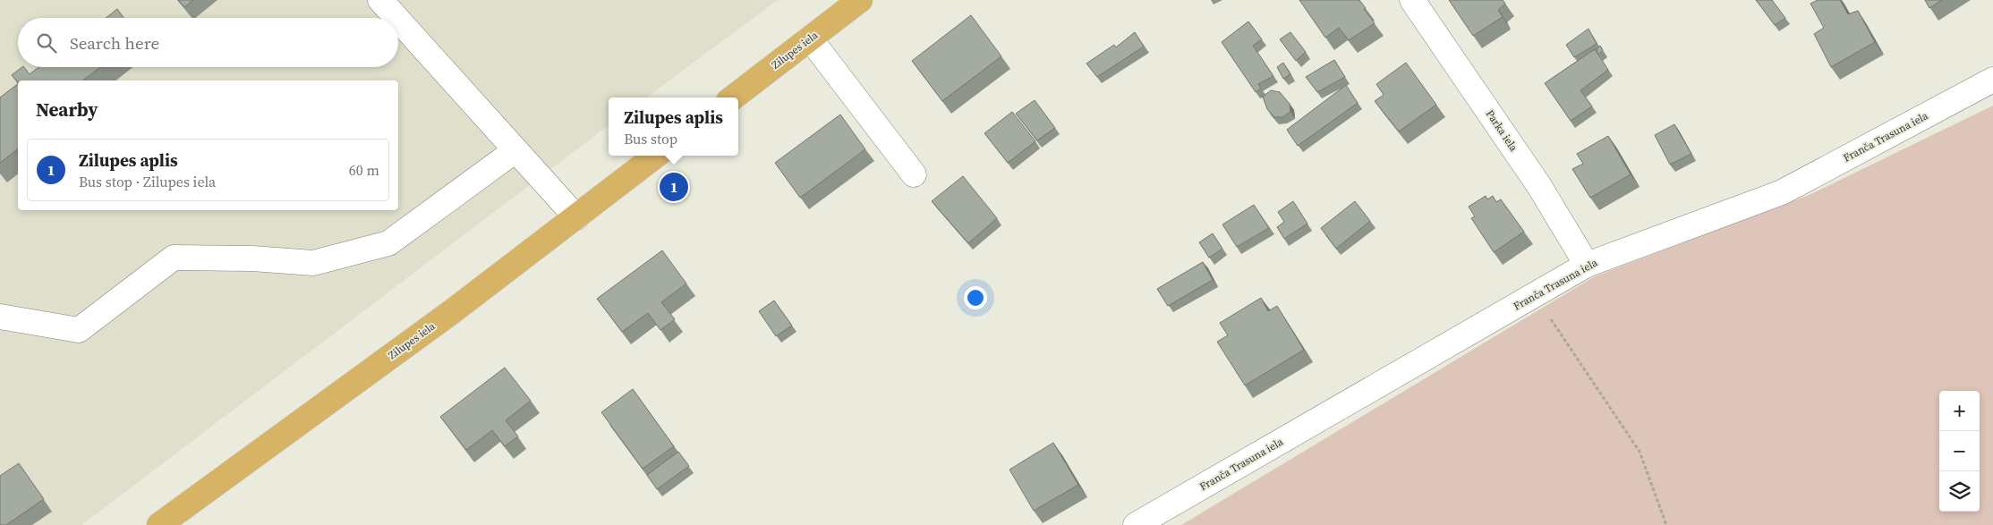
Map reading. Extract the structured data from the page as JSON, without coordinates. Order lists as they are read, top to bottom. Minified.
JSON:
{"streets":{"main road":["Zilupes iela"],"street":["Parka iela","Franča Trasuna iela"]},"crossings":[["Parka iela","Franča Trasuna iela"]],"page":{"search":"Search here","heading":"Nearby","popup":["Zilupes aplis","Bus stop"],"list":[{"mark":"1","name":"Zilupes aplis","note":"Bus stop · Zilupes iela","value":"60 m"}],"pins":"1","map_buttons":["+","−"]}}
